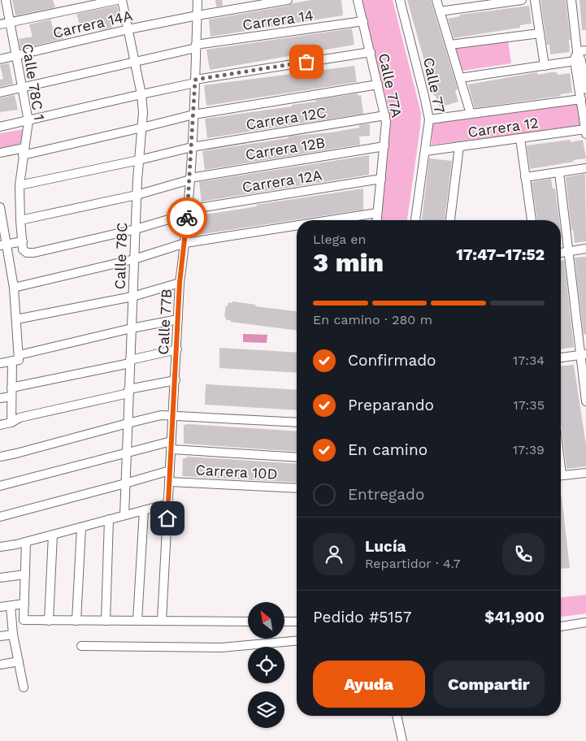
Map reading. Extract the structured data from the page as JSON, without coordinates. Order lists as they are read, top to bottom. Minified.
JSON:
{"streets":{"street":["Carrera 14","Carrera 14A","Calle 78C 1","Calle 77A","Calle 77","Carrera 12C","Carrera 12","Carrera 12B","Carrera 12A","Calle 78C","Calle 77B","Carrera 10D"]},"crossings":[["Carrera 14","Calle 78C 1"],["Carrera 14","Calle 77A"],["Carrera 14","Calle 78C"],["Carrera 14","Calle 77B"],["Carrera 14A","Calle 78C 1"],["Carrera 14A","Calle 78C"],["Carrera 14A","Calle 77B"],["Calle 78C 1","Carrera 12C"],["Calle 78C 1","Carrera 12B"],["Calle 78C 1","Carrera 12A"],["Calle 77A","Carrera 12C"],["Calle 77A","Carrera 12B"],["Calle 77A","Carrera 12A"],["Calle 77","Carrera 12"],["Carrera 12C","Calle 78C"],["Carrera 12C","Calle 77B"],["Carrera 12B","Calle 78C"],["Carrera 12B","Calle 77B"],["Carrera 12A","Calle 78C"],["Carrera 12A","Calle 77B"],["Calle 77B","Carrera 10D"]],"north":"top left","page":{"heading":["3 min","Llega en","17:47–17:52"],"panel":["Lucía","Repartidor · 4.7","Pedido #5157","$41,900"],"bar":"En camino · 280 m","list":[["Confirmado","17:34"],["Preparando","17:35"],["En camino","17:39"],"Entregado"],"buttons":["Ayuda","Compartir"]}}
